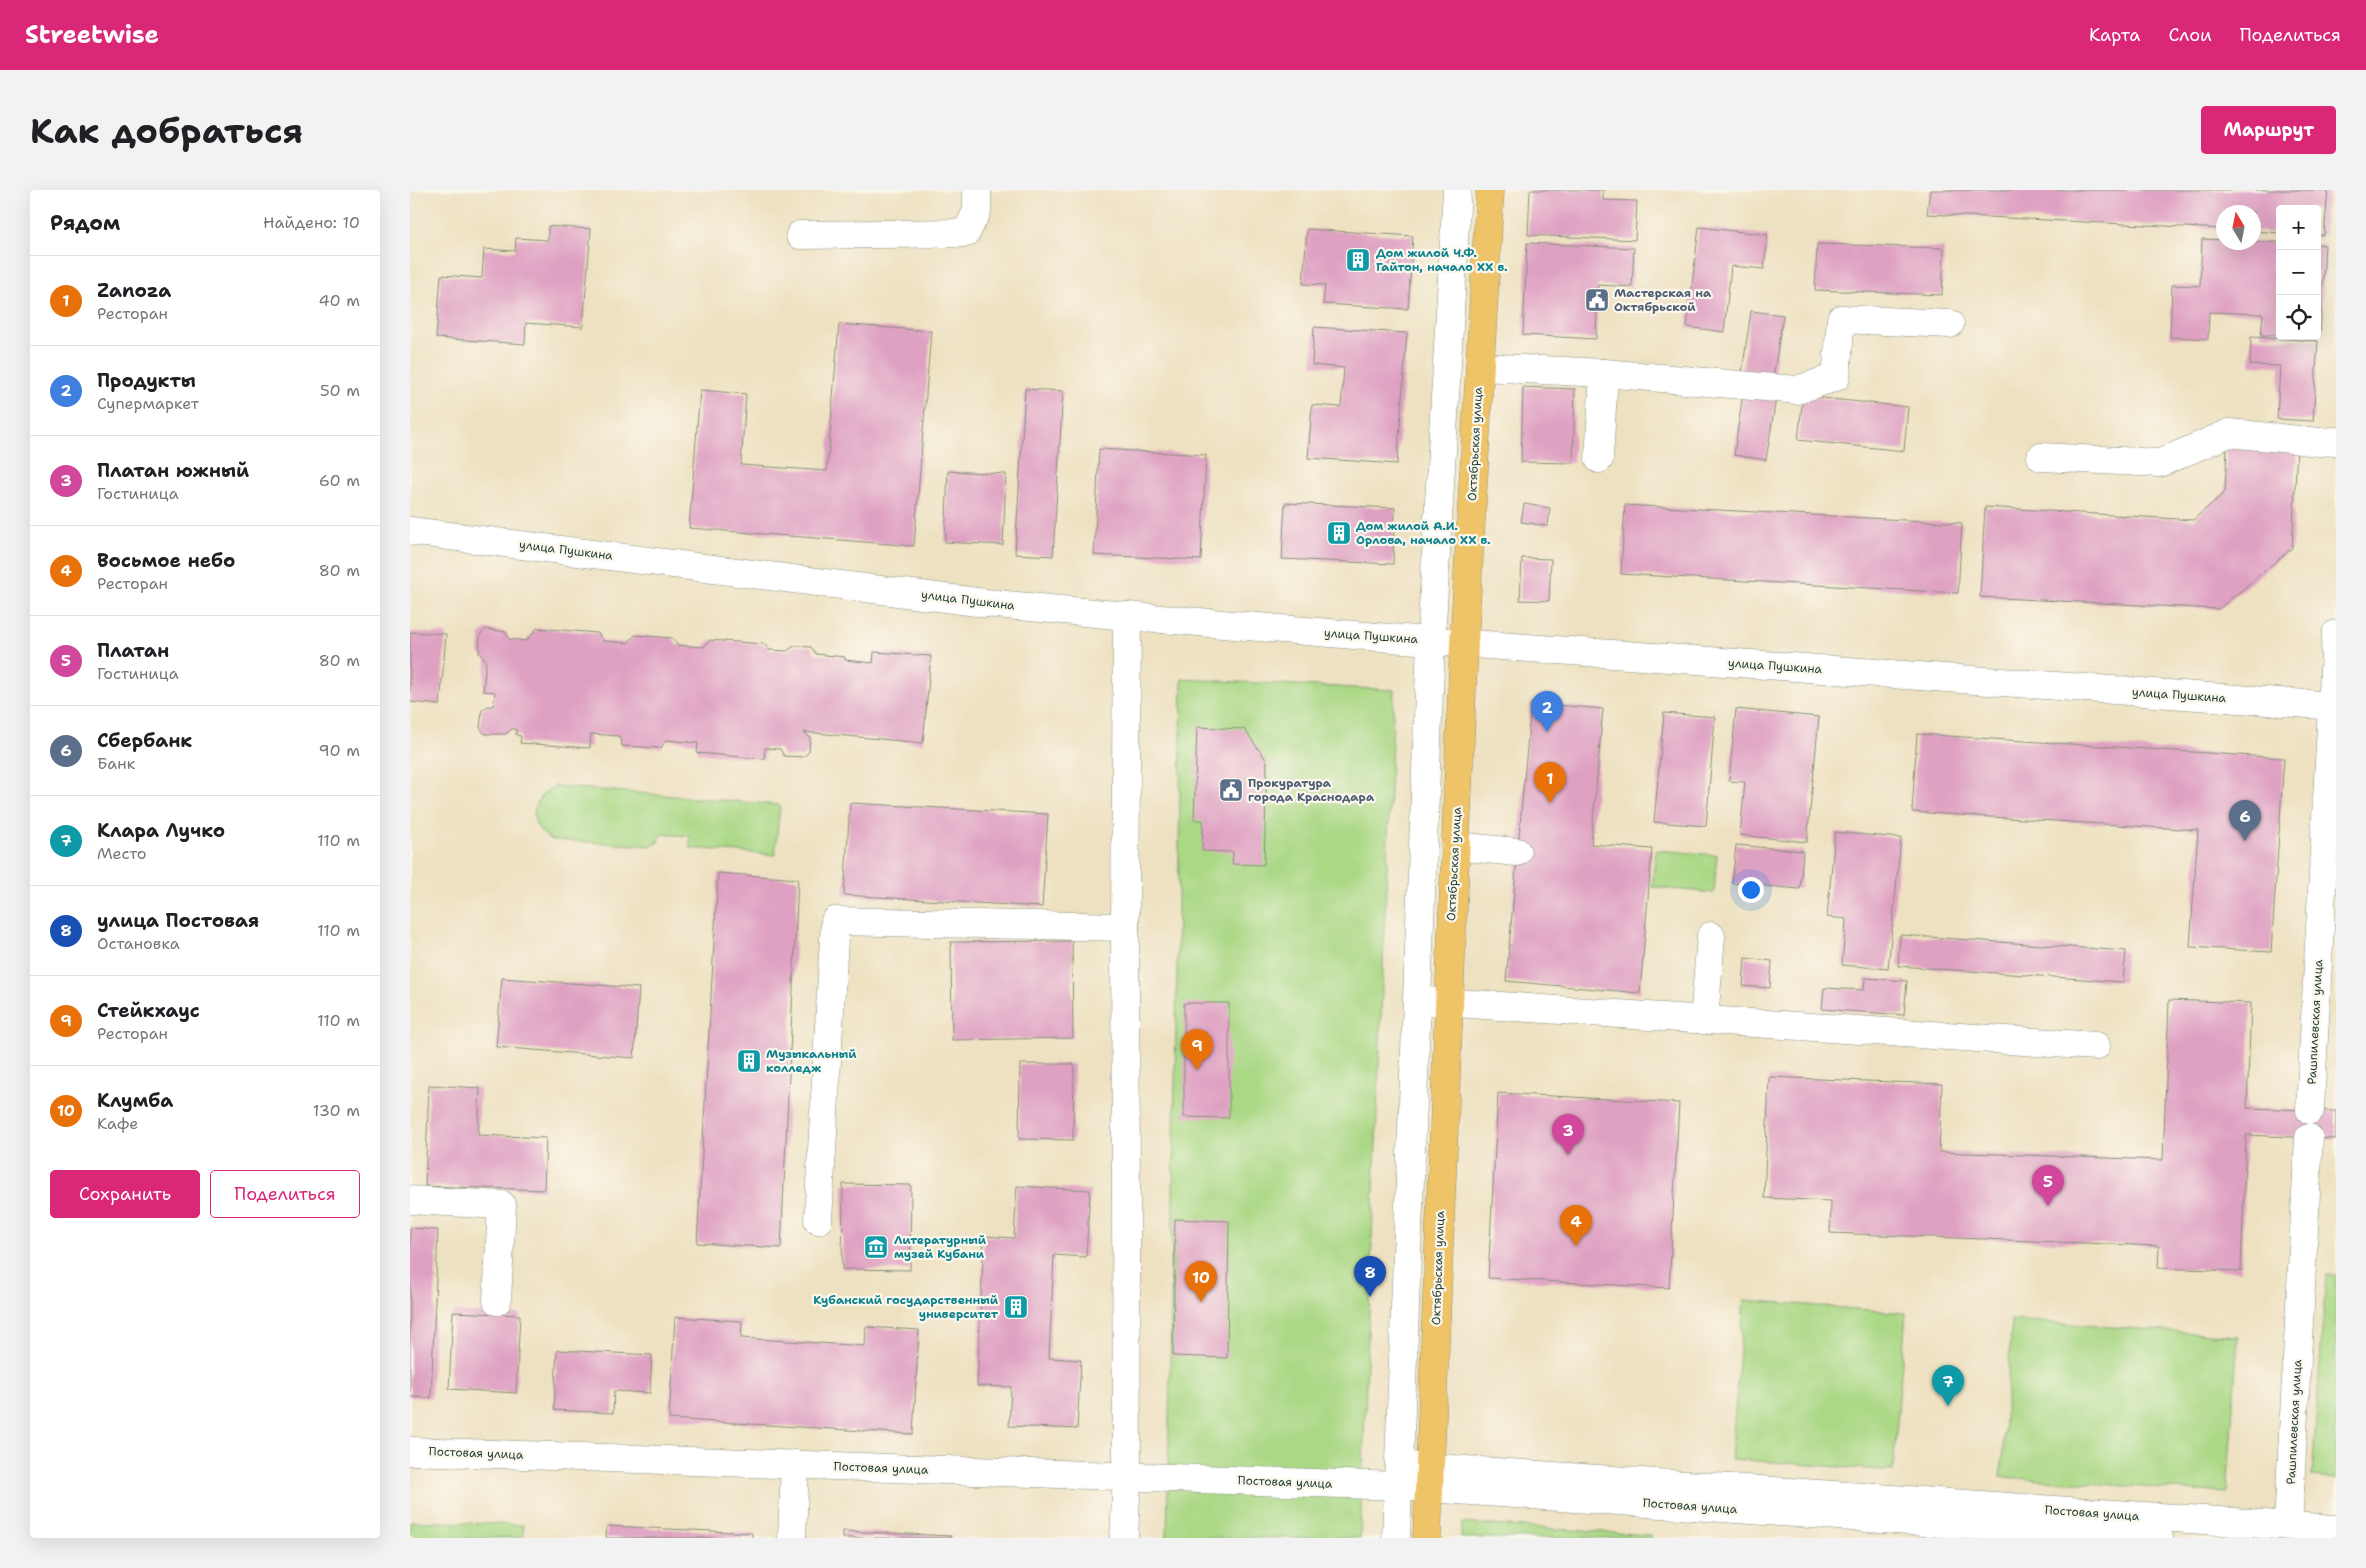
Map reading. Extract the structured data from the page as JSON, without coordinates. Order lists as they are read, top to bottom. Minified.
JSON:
{"streets":{"main road":["Октябрьская улица"],"street":["улица Пушкина","Рашпилевская улица","Постовая улица"]},"crossings":[["Октябрьская улица","улица Пушкина"],["Октябрьская улица","Постовая улица"],["улица Пушкина","Рашпилевская улица"],["Рашпилевская улица","Постовая улица"]],"places":{"building":["Дом жилой Ч.Ф. Гайтон, начало XX в.","Дом жилой А.И. Орлова, начало XX в.","Музыкальный колледж","Кубанский государственный университет"],"public building":["Мастерская на Октябрьской","Прокуратура города Краснодара"],"museum":["Литературный музей Кубани"]},"north":"top","page":{"header":"Streetwise","nav":["Карта","Слои","Поделиться"],"buttons":["Маршрут",["Сохранить","Поделиться"]],"title":"Как добраться","heading":["Рядом","Найдено: 10"],"map_buttons":["+","−"],"list":[{"mark":"1","name":"Zanoza","note":"Ресторан","value":"40 m"},{"mark":"2","name":"Продукты","note":"Супермаркет","value":"50 m"},{"mark":"3","name":"Платан южный","note":"Гостиница","value":"60 m"},{"mark":"4","name":"Восьмое небо","note":"Ресторан","value":"80 m"},{"mark":"5","name":"Платан","note":"Гостиница","value":"80 m"},{"mark":"6","name":"Сбербанк","note":"Банк","value":"90 m"},{"mark":"7","name":"Клара Лучко","note":"Место","value":"110 m"},{"mark":"8","name":"улица Постовая","note":"Остановка","value":"110 m"},{"mark":"9","name":"Стейкхаус","note":"Ресторан","value":"110 m"},{"mark":"10","name":"Клумба","note":"Кафе","value":"130 m"}],"pins":["2","1","6","9","3","5","4","8","10","7"]}}
